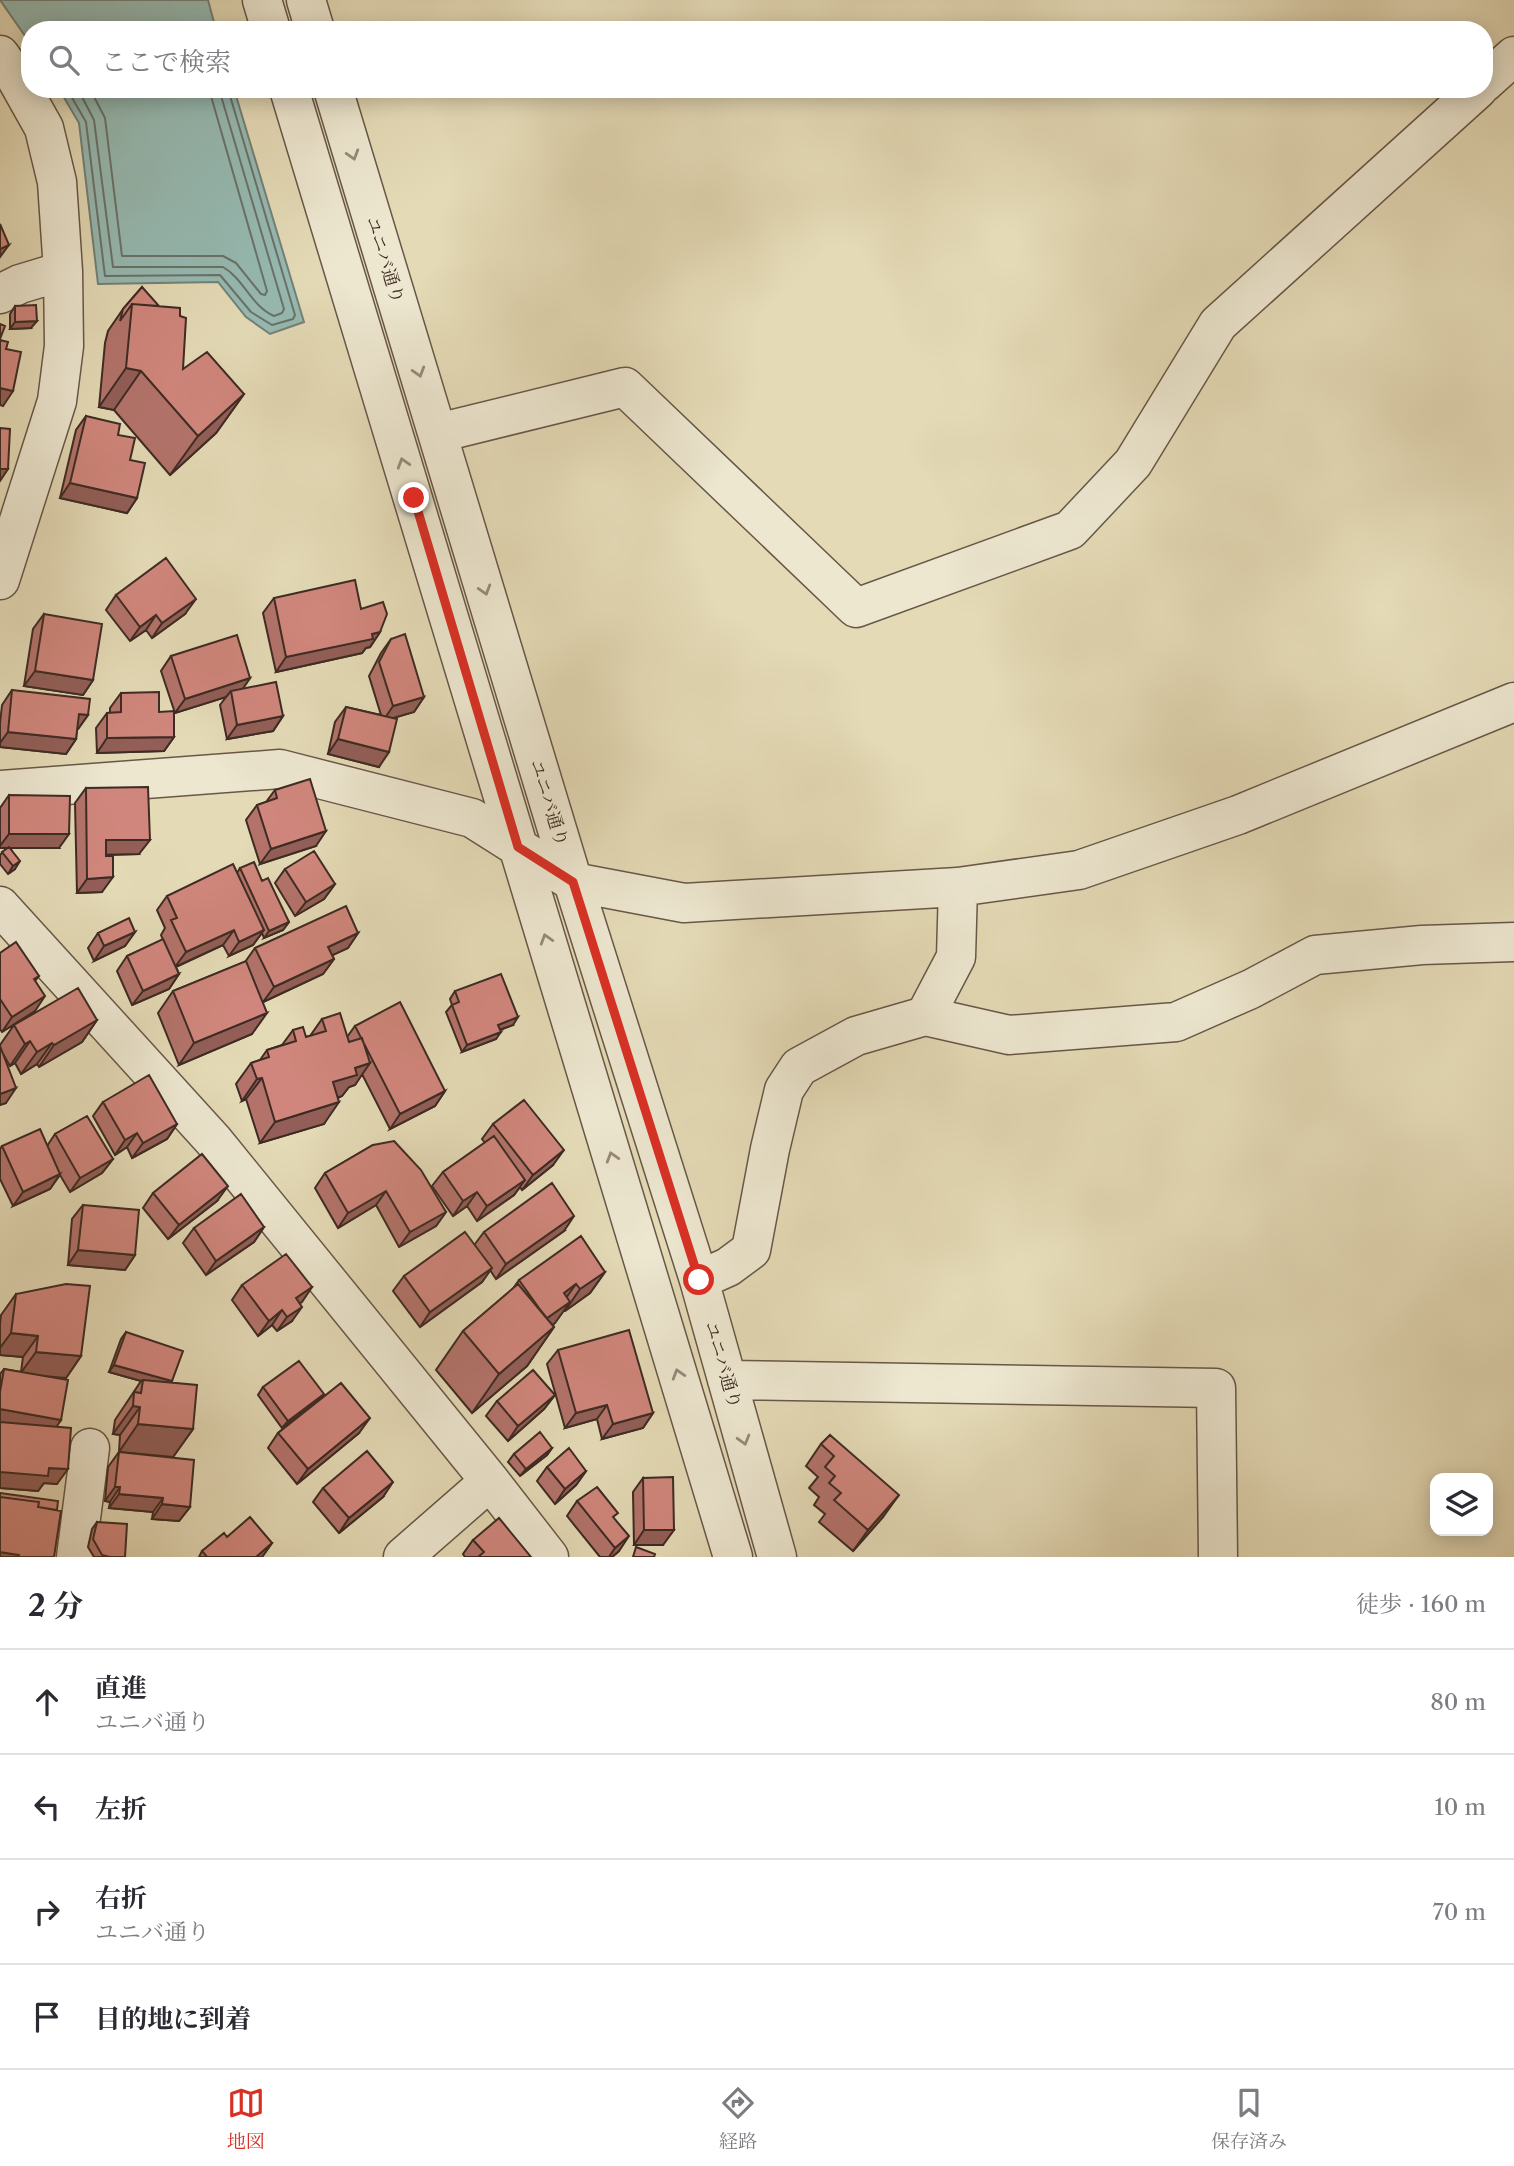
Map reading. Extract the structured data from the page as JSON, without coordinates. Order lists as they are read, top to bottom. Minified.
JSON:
{"streets":{"street":["ユニバ通り"]},"page":{"search":"ここで検索","heading":["2 分","徒歩 · 160 m"],"list":[["直進","ユニバ通り","80 m"],["左折","10 m"],["右折","ユニバ通り","70 m"],"目的地に到着"],"nav":["地図","経路","保存済み"]}}
